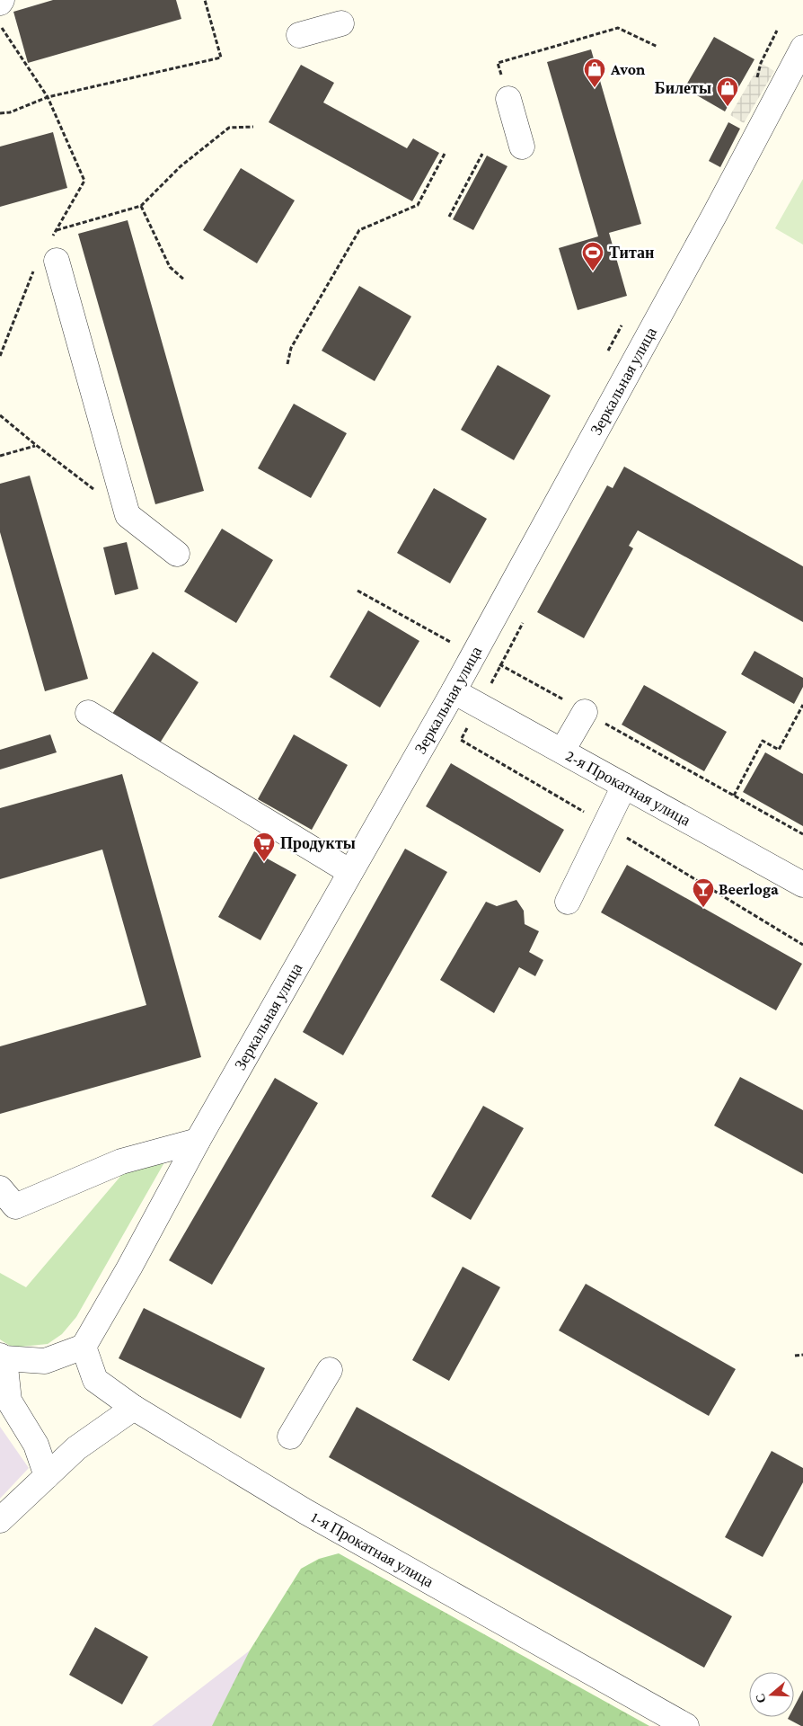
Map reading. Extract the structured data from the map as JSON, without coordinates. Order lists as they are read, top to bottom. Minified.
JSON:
{"streets":{"street":["Зеркальная улица","2-я Прокатная улица","1-я Прокатная улица"]},"crossings":[["Зеркальная улица","2-я Прокатная улица"],["Зеркальная улица","1-я Прокатная улица"]],"places":{"shop":["Avon","Билеты"],"sports":["Титан"],"supermarket":["Продукты"],"bar":["Beerloga"]},"north":"left"}
